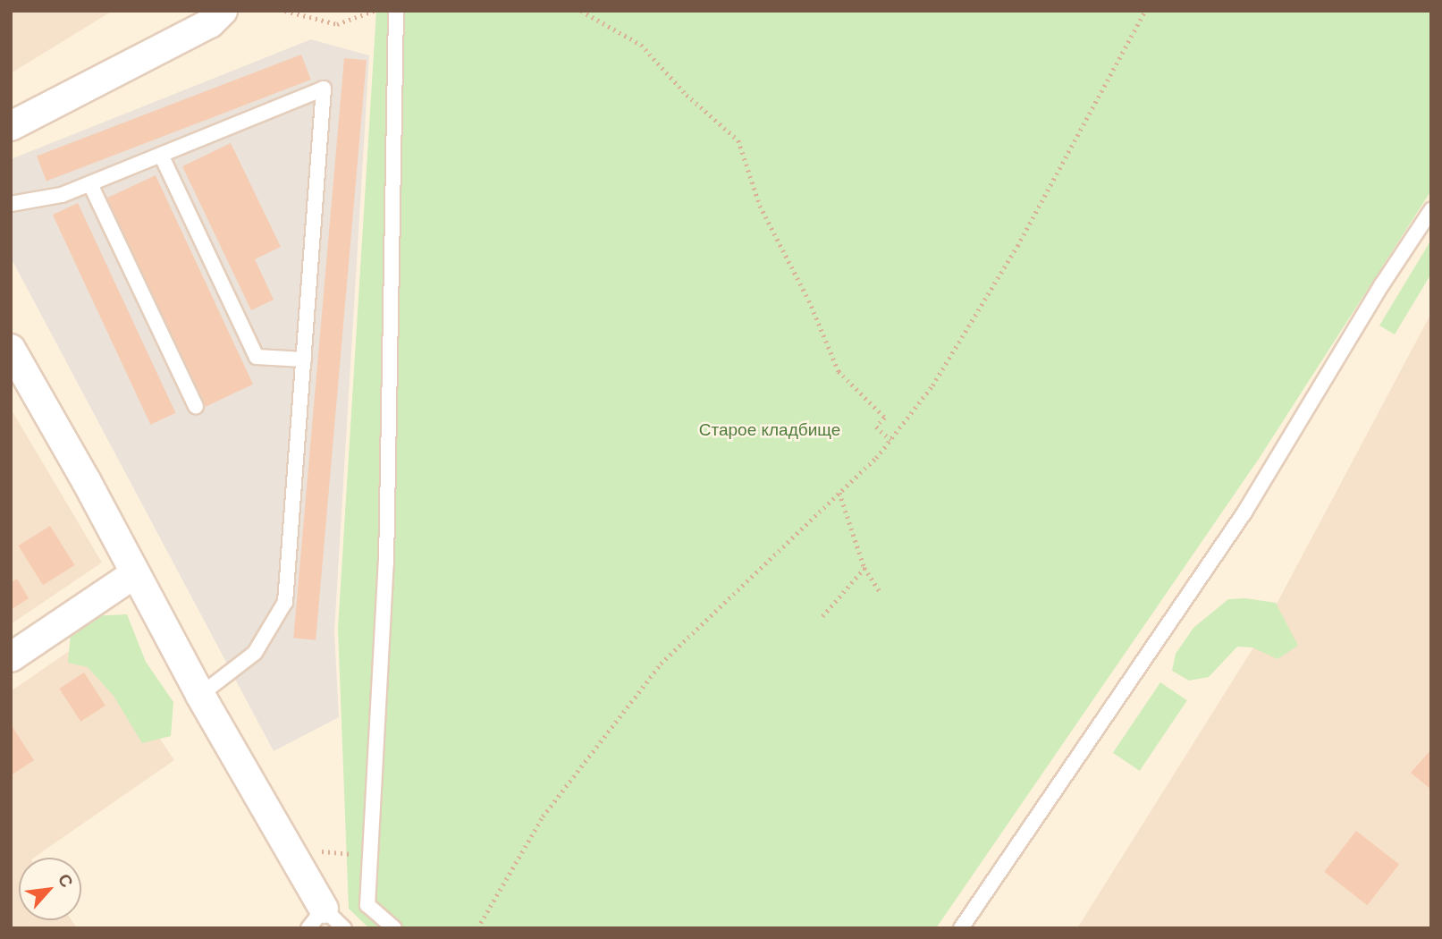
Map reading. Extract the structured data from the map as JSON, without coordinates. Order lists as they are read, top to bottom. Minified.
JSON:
{"parks":["Старое кладбище"],"north":"top right"}
